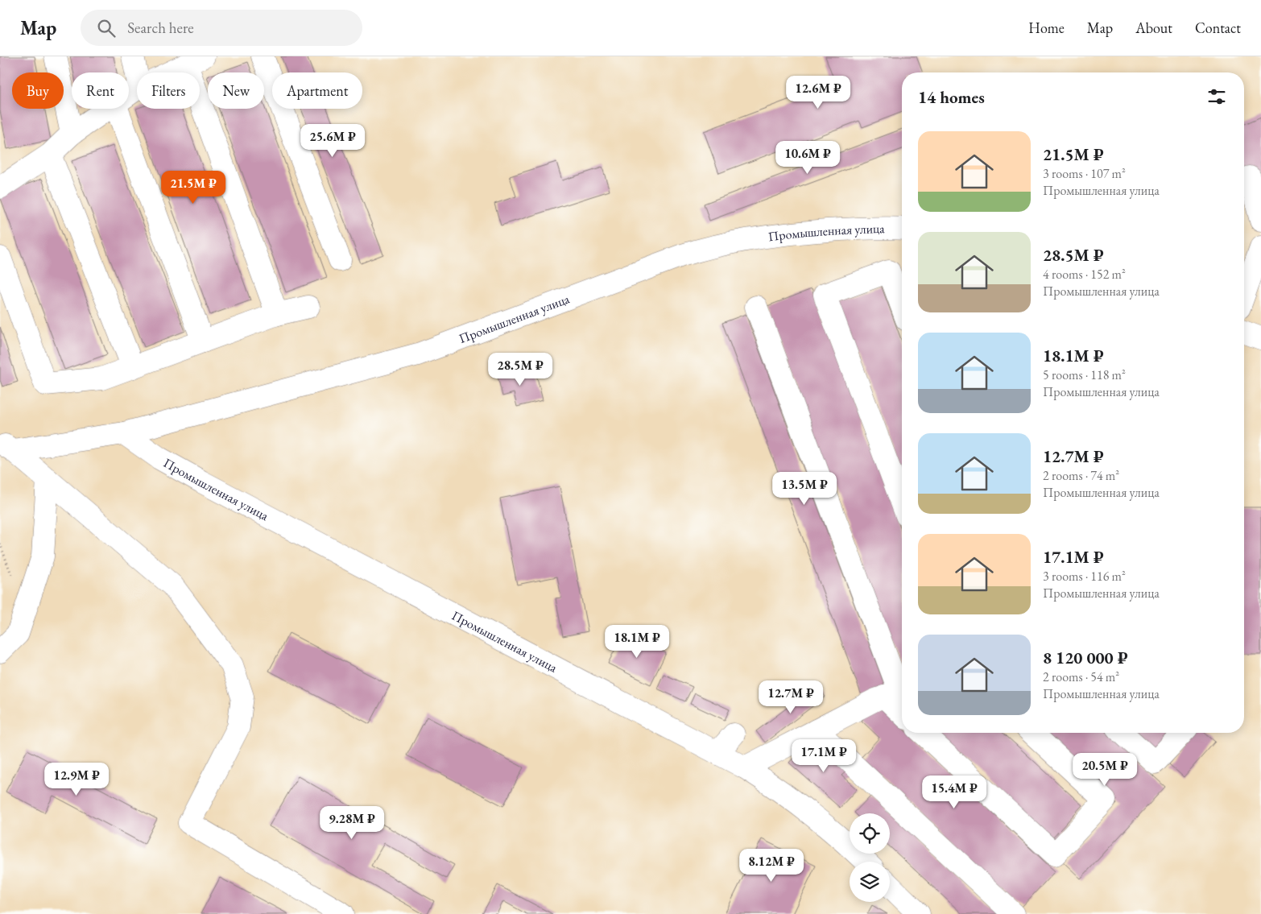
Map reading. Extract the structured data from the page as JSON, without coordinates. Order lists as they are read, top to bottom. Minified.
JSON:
{"streets":{"street":["Промышленная улица"]},"page":{"header":"Map","search":"Search here","nav":["Home","Map","About","Contact"],"chip":["Buy","Rent","Filters","New","Apartment"],"heading":"14 homes","price":["12.6M ₽","25.6M ₽","10.6M ₽","21.5M ₽","28.5M ₽","13.5M ₽","18.1M ₽","12.7M ₽","17.1M ₽","20.5M ₽","12.9M ₽","15.4M ₽","9.28M ₽","8.12M ₽"],"list":[{"name":"21.5M ₽","note":"3 rooms · 107 m² · Промышленная улица"},{"name":"28.5M ₽","note":"4 rooms · 152 m² · Промышленная улица"},{"name":"18.1M ₽","note":"5 rooms · 118 m² · Промышленная улица"},{"name":"12.7M ₽","note":"2 rooms · 74 m² · Промышленная улица"},{"name":"17.1M ₽","note":"3 rooms · 116 m² · Промышленная улица"},{"name":"8 120 000 ₽","note":"2 rooms · 54 m² · Промышленная улица"}]}}
